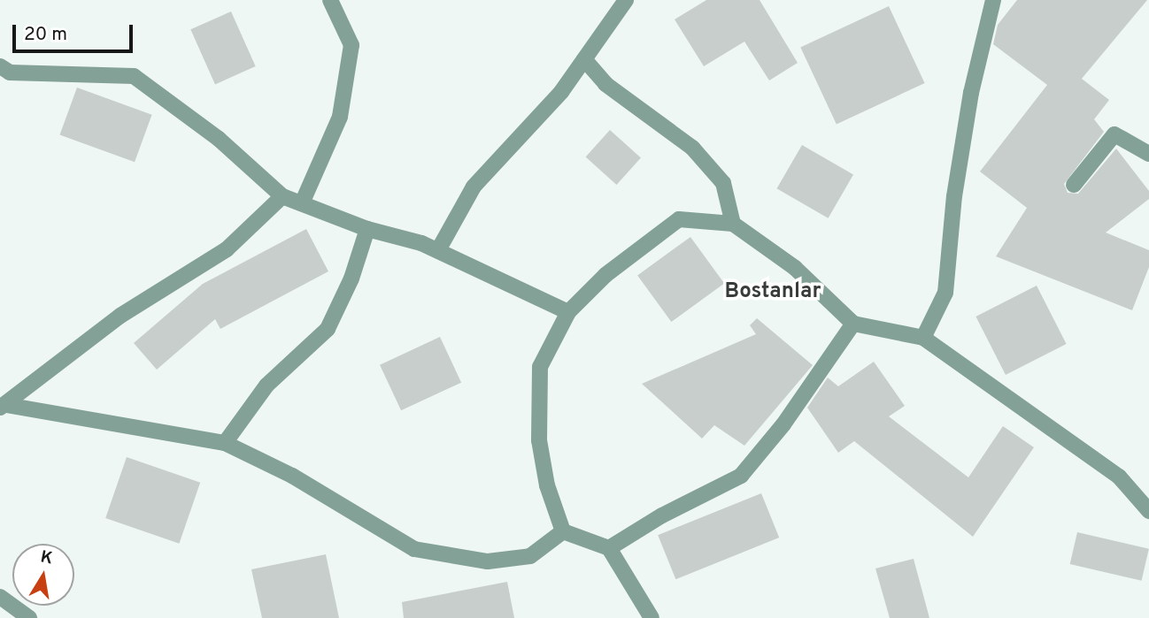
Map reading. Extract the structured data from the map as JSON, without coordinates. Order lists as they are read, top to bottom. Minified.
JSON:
{"districts":["Bostanlar"],"scale_bar":"20 m","north":"top"}
